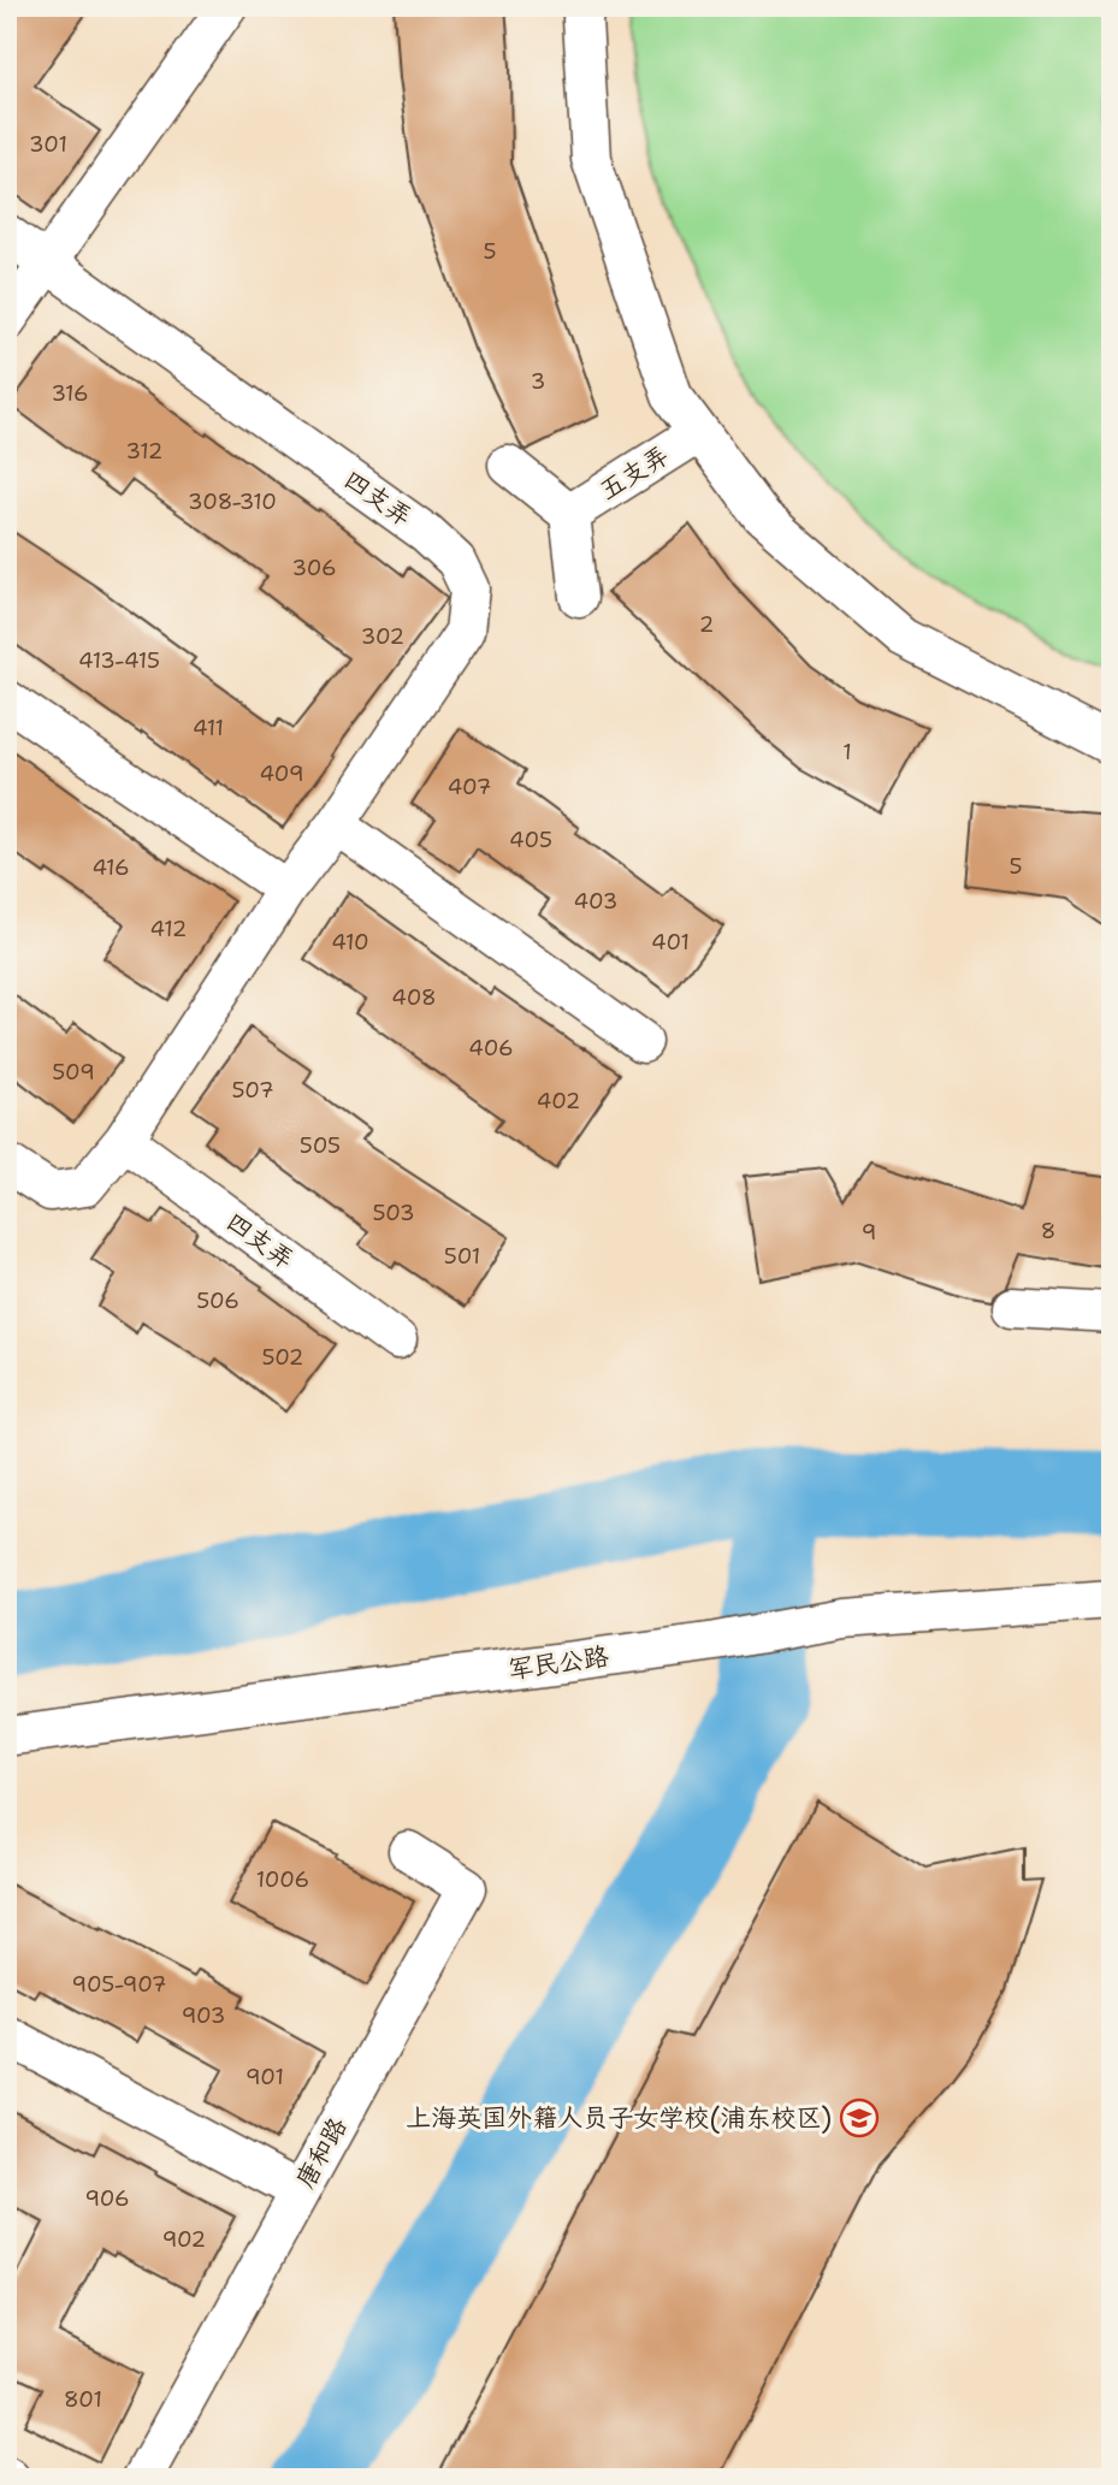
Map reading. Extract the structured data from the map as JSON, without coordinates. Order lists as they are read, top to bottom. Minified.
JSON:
{"streets":{"street":["五支弄","四支弄","军民公路","唐和路"]},"places":{"school or university":["上海英国外籍人员子女学校(浦东校区)"]},"house_numbers":["301","5","3","316","312","308-310","306","2","302","413-415","411","1","409","407","405","5","416","403","412","410","401","408","406","509","507","402","505","503","8","9","501","506","502","1006","905-907","903","901","906","902","801"]}
